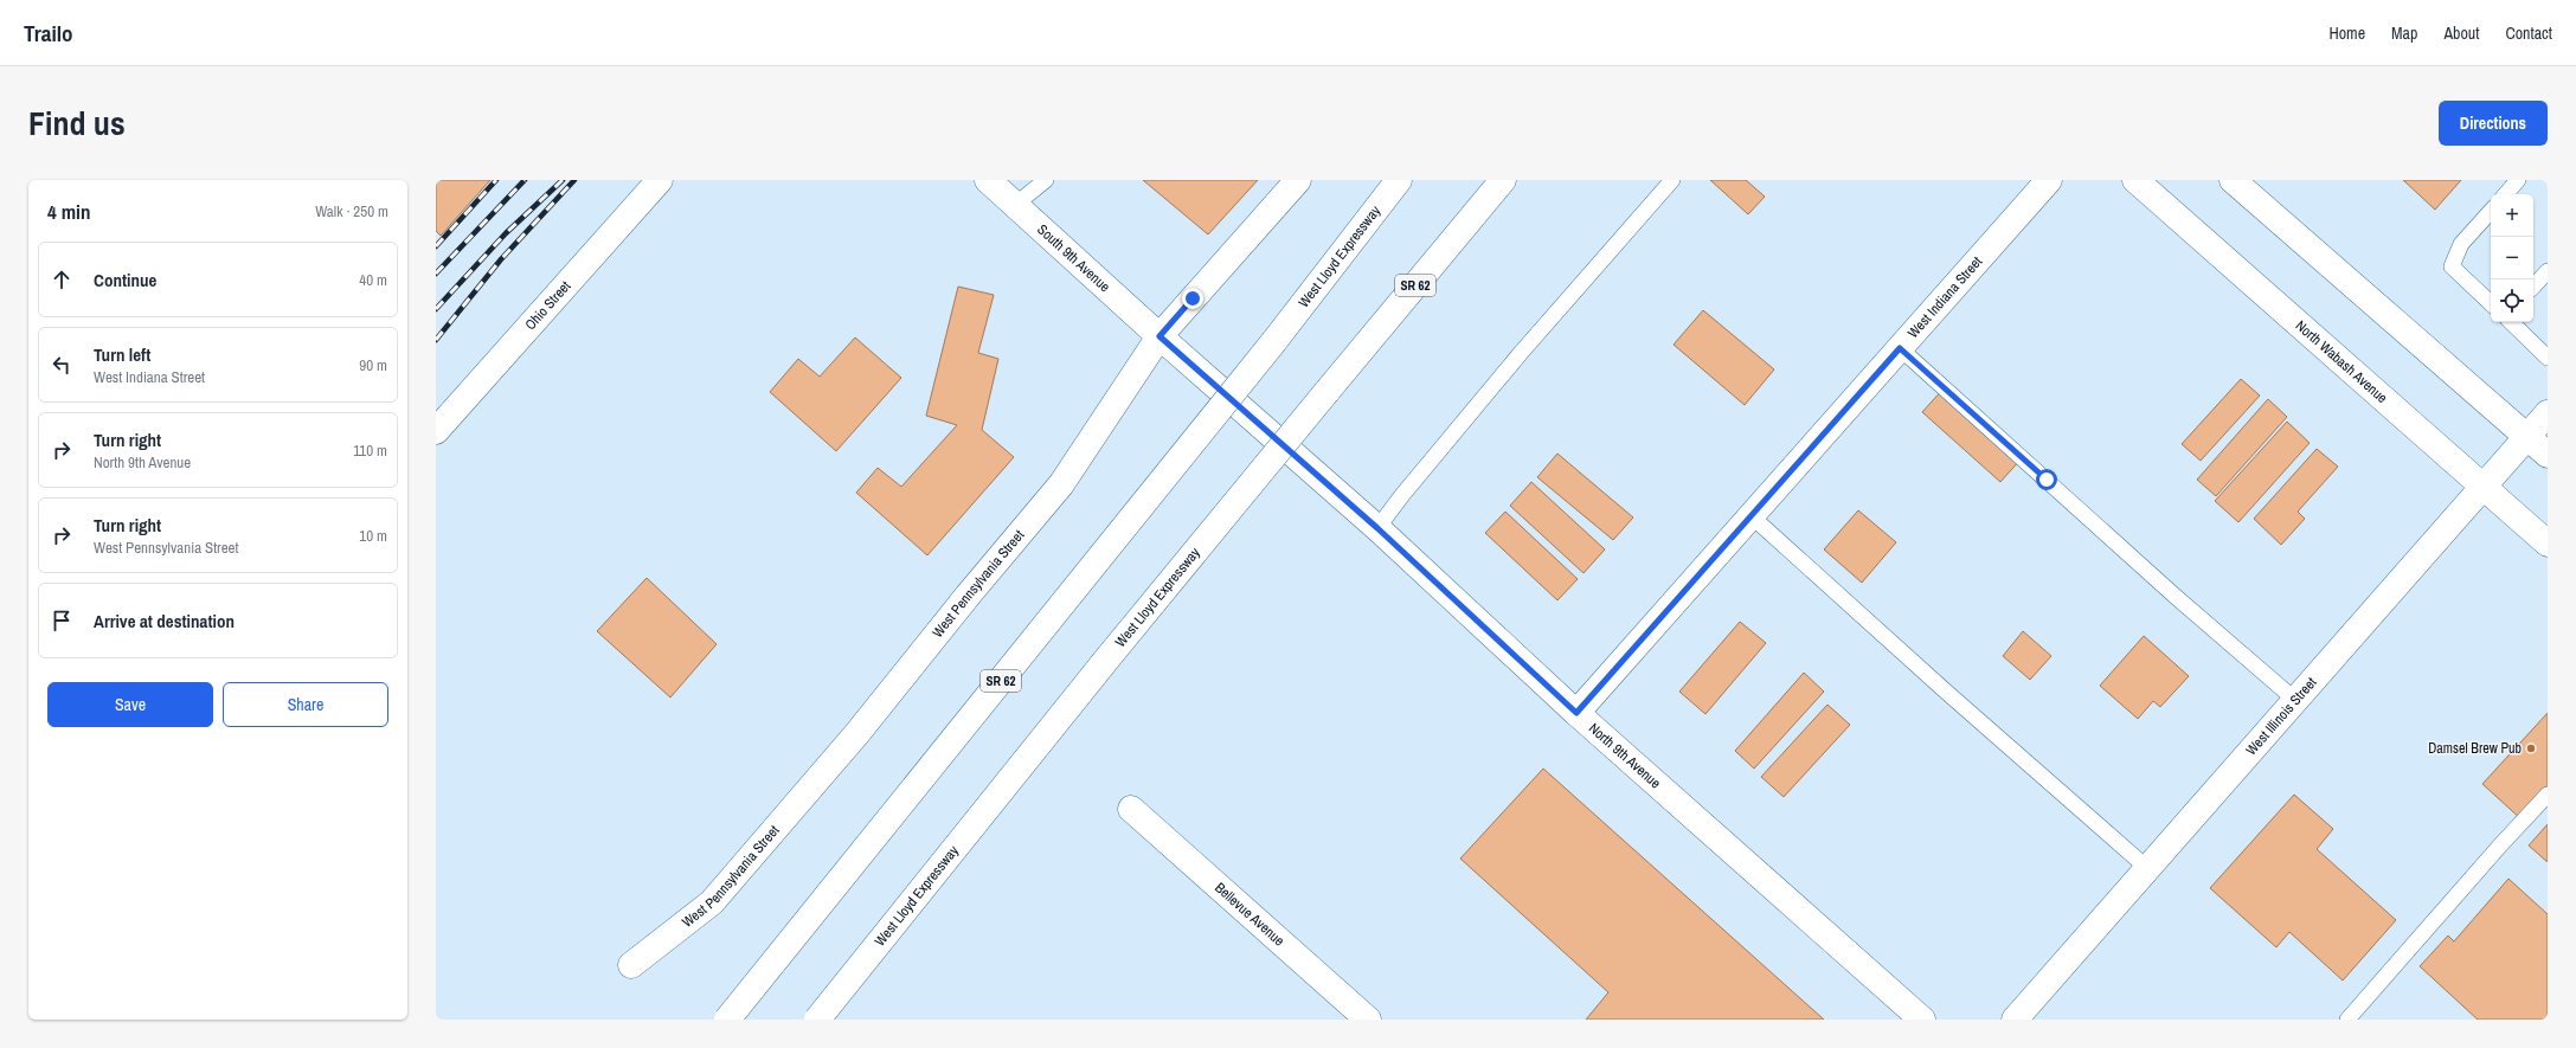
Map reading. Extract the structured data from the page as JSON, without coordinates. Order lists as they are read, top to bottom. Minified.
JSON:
{"streets":{"main road":["West Lloyd Expressway","South 9th Avenue","SR 62","West Indiana Street","Ohio Street","North Wabash Avenue","West Pennsylvania Street","West Illinois Street","North 9th Avenue","Bellevue Avenue"]},"crossings":[["South 9th Avenue","West Pennsylvania Street"],["South 9th Avenue","North 9th Avenue"],["West Indiana Street","North 9th Avenue"],["North Wabash Avenue","West Illinois Street"],["West Pennsylvania Street","North 9th Avenue"]],"places":["Damsel Brew Pub"],"page":{"header":"Trailo","nav":["Home","Map","About","Contact"],"title":"Find us","buttons":["Directions",["Save","Share"]],"heading":["4 min","Walk · 250 m"],"map_buttons":["+","−"],"list":[["Continue","40 m"],["Turn left","West Indiana Street","90 m"],["Turn right","North 9th Avenue","110 m"],["Turn right","West Pennsylvania Street","10 m"],"Arrive at destination"]}}
